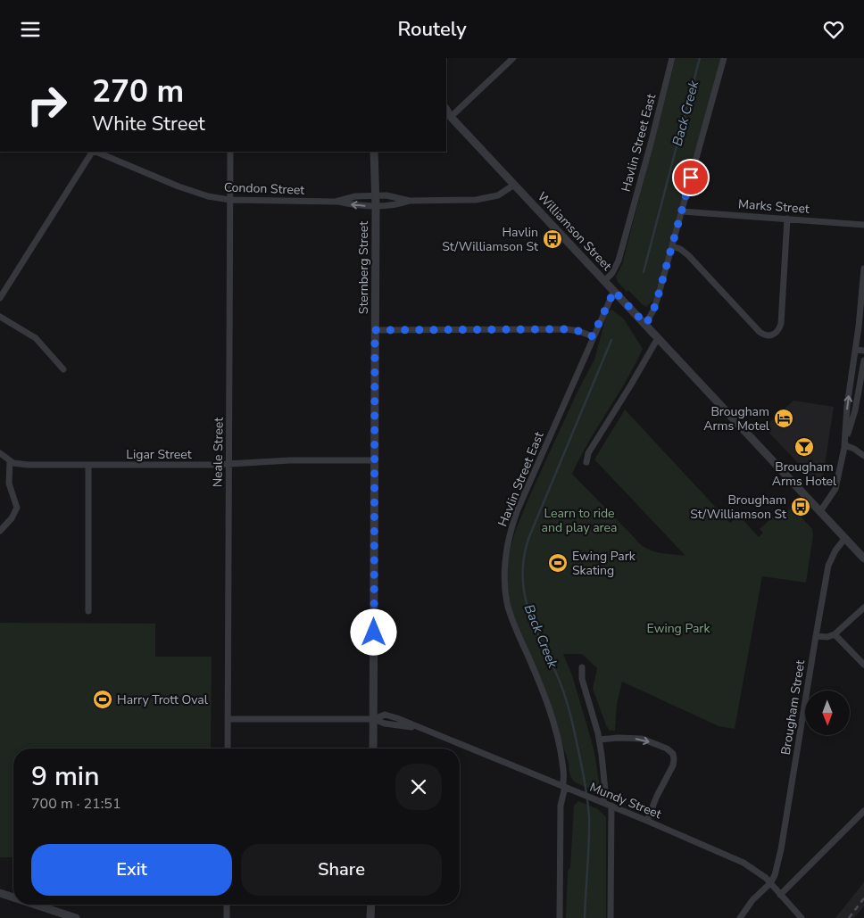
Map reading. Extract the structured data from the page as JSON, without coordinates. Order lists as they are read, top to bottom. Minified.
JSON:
{"streets":{"street":["Havlin Street East","Condon Street","Marks Street","Williamson Street","Sternberg Street","Neale Street","Ligar Street","Brougham Street","Mundy Street"]},"crossings":[["Havlin Street East","Williamson Street"],["Havlin Street East","Mundy Street"],["Condon Street","Williamson Street"],["Condon Street","Sternberg Street"],["Condon Street","Neale Street"],["Williamson Street","Brougham Street"],["Sternberg Street","Ligar Street"],["Sternberg Street","Mundy Street"],["Neale Street","Ligar Street"],["Neale Street","Mundy Street"],["Brougham Street","Mundy Street"]],"water":["Back Creek"],"parks":["Learn to ride and play area","Ewing Park"],"places":{"bus stop":["Havlin St/Williamson St","Brougham St/Williamson St"],"hotel":["Brougham Arms Motel"],"bar":["Brougham Arms Hotel"],"sports":["Ewing Park Skating","Harry Trott Oval"]},"north":"bottom","page":{"header":"Routely","turn":["270 m","White Street"],"heading":["9 min","700 m · 21:51"],"buttons":["Exit","Share"]}}
